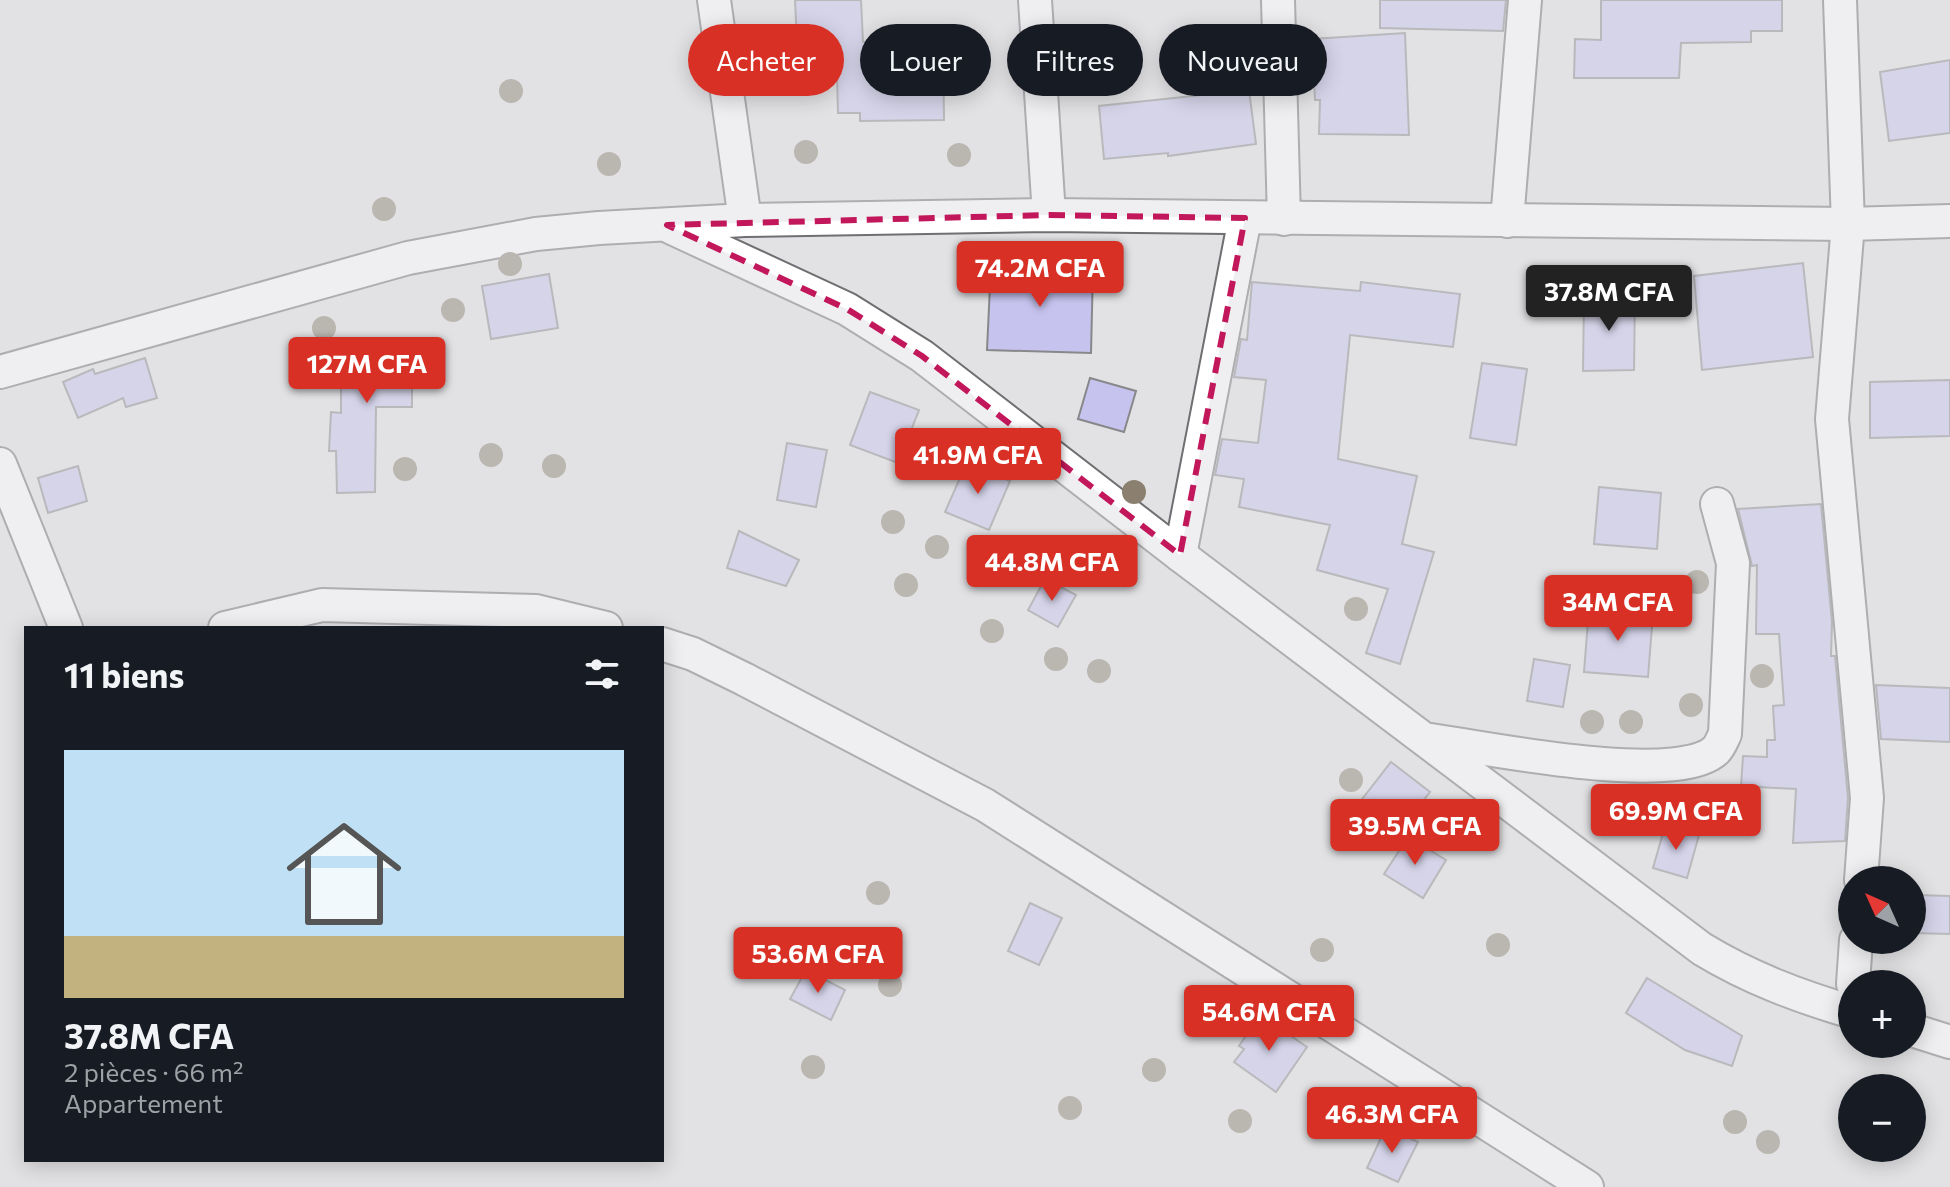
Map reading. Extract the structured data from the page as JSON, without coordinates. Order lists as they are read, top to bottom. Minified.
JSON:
{"north":"top left","page":{"chip":["Acheter","Louer","Filtres","Nouveau"],"price":["74.2M CFA","37.8M CFA","127M CFA","41.9M CFA","44.8M CFA","34M CFA","69.9M CFA","39.5M CFA","53.6M CFA","54.6M CFA","46.3M CFA"],"heading":"11 biens","list":[{"name":"37.8M CFA","note":"2 pièces · 66 m² · Appartement"}],"map_buttons":["+","−"]}}
